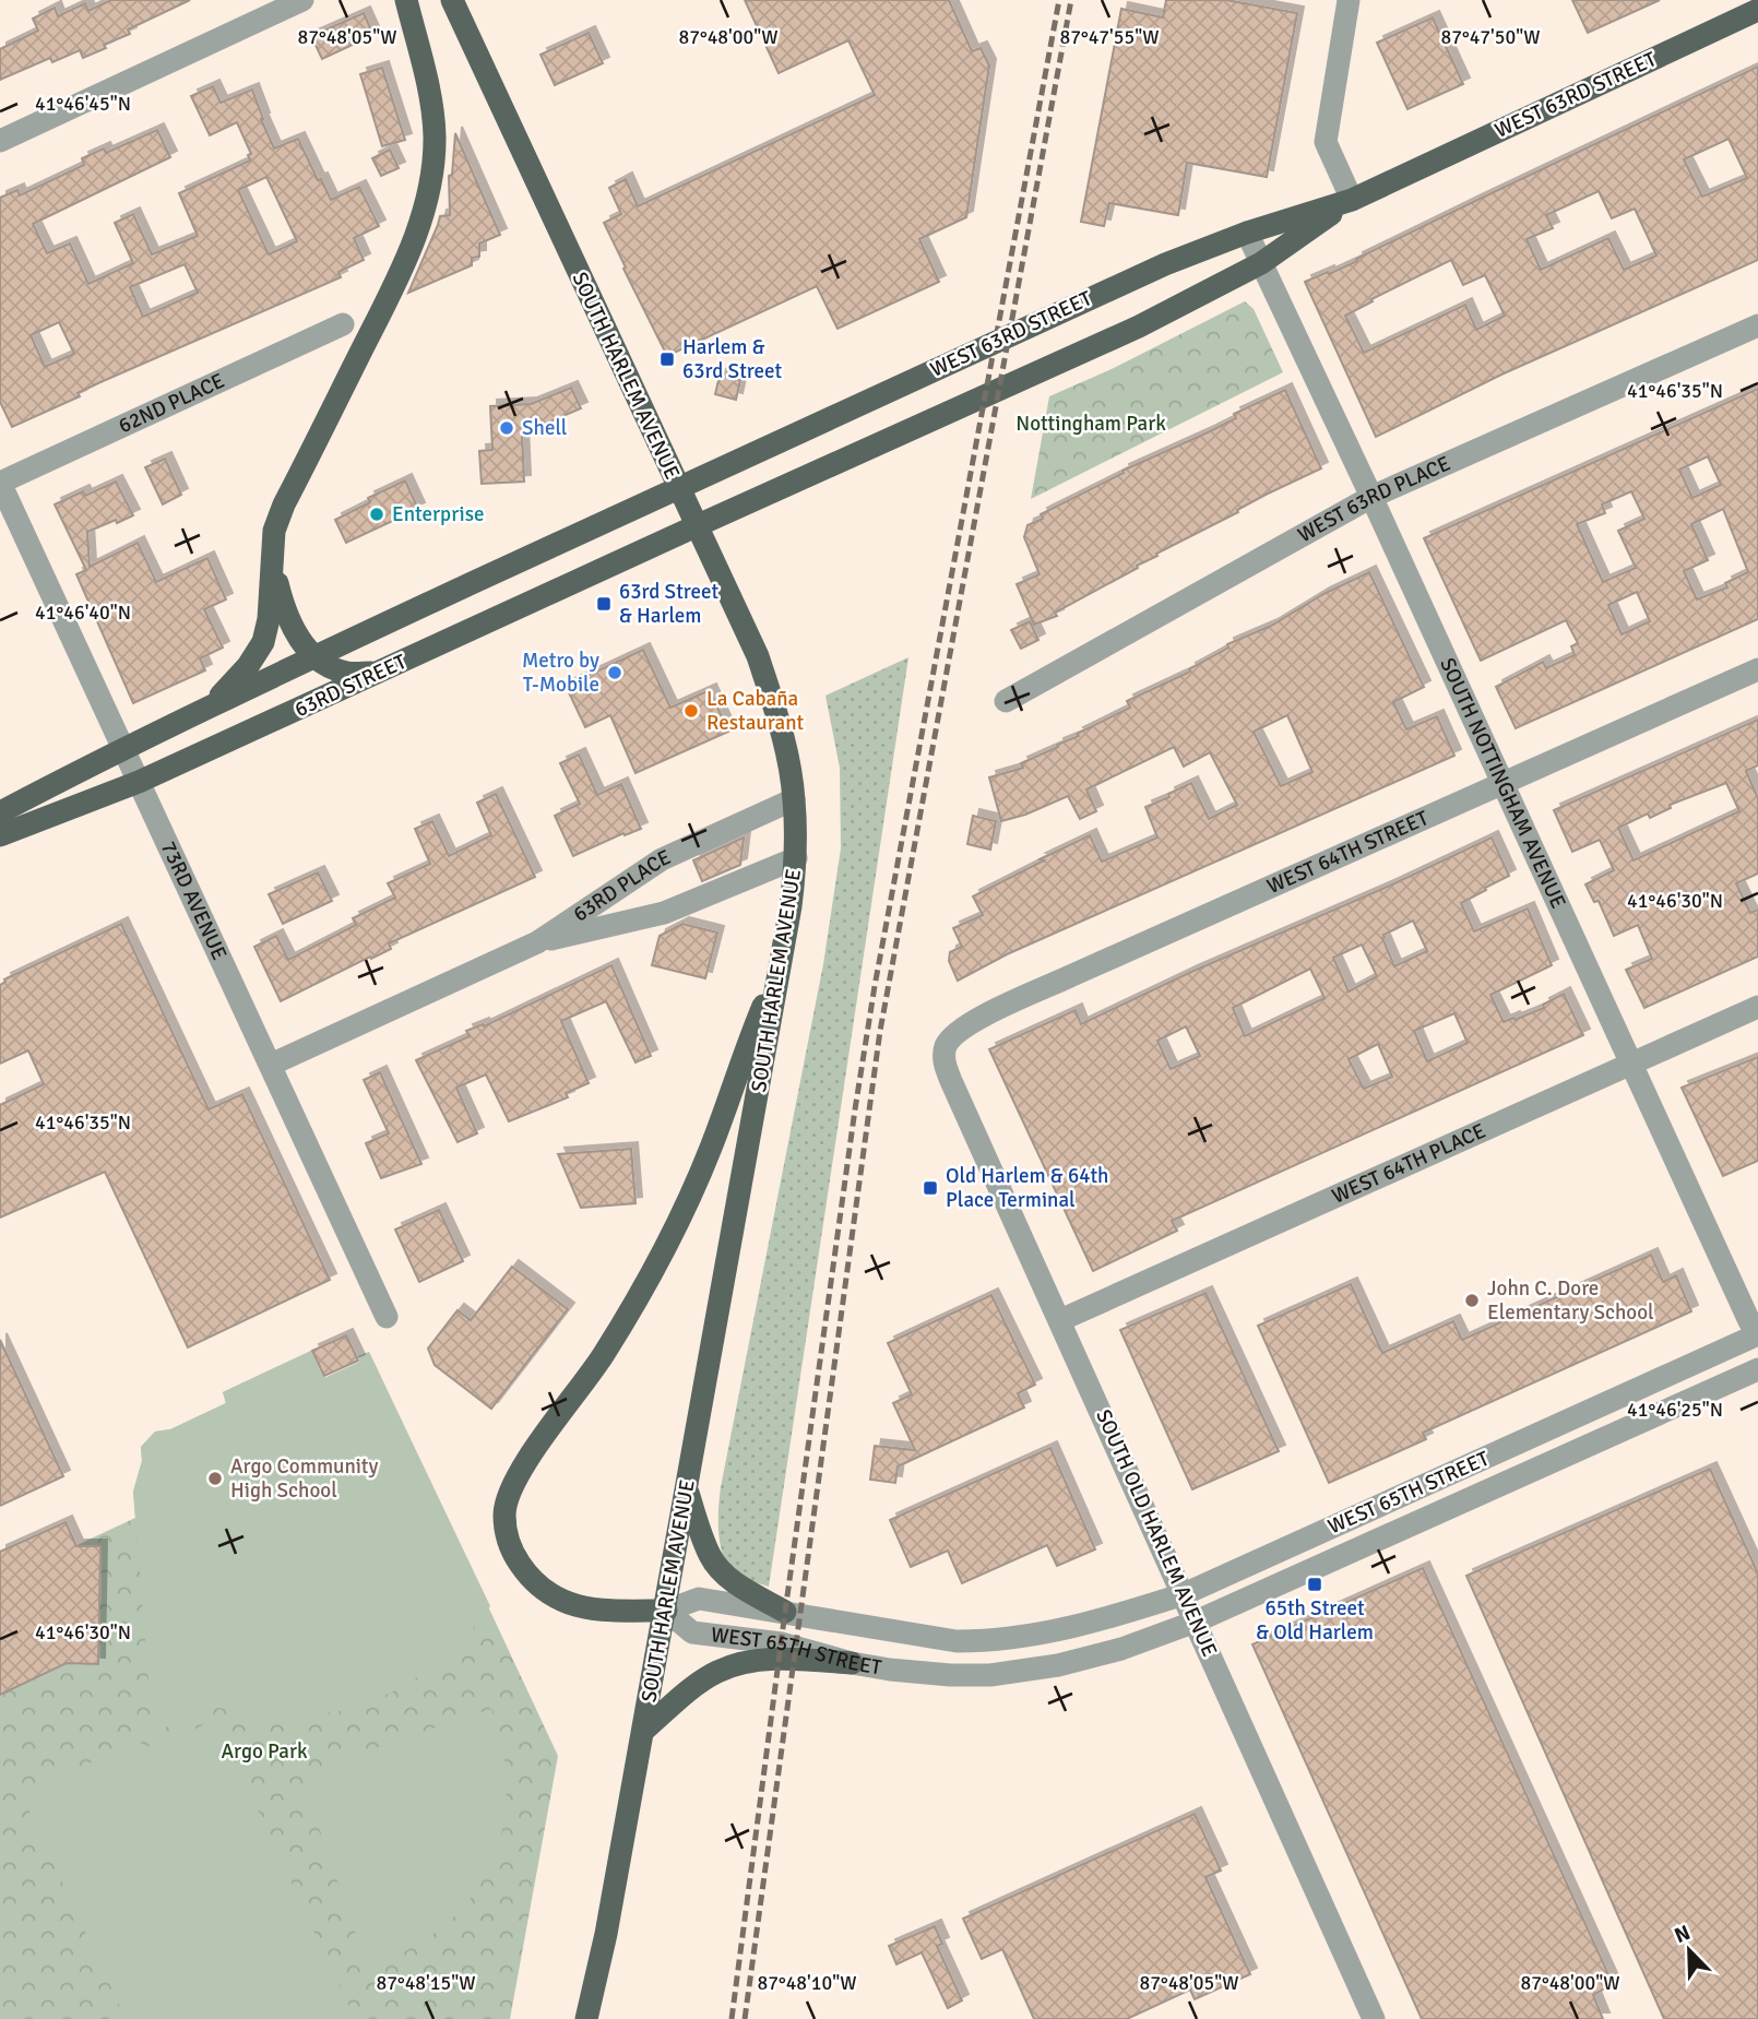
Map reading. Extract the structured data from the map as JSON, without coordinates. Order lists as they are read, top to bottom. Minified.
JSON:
{"streets":{"main road":["WEST 63RD STREET","SOUTH HARLEM AVENUE","63RD STREET"],"street":["62ND PLACE","WEST 63RD PLACE","SOUTH NOTTINGHAM AVENUE","WEST 64TH STREET","63RD PLACE","73RD AVENUE","WEST 64TH PLACE","WEST 65TH STREET","SOUTH OLD HARLEM AVENUE"]},"crossings":[["WEST 63RD STREET","SOUTH HARLEM AVENUE"],["WEST 63RD STREET","63RD STREET"],["WEST 63RD STREET","SOUTH NOTTINGHAM AVENUE"],["SOUTH HARLEM AVENUE","63RD STREET"],["SOUTH HARLEM AVENUE","63RD PLACE"],["SOUTH HARLEM AVENUE","WEST 65TH STREET"],["62ND PLACE","73RD AVENUE"],["WEST 63RD PLACE","SOUTH NOTTINGHAM AVENUE"],["63RD STREET","73RD AVENUE"],["SOUTH NOTTINGHAM AVENUE","WEST 64TH STREET"],["SOUTH NOTTINGHAM AVENUE","WEST 64TH PLACE"],["SOUTH NOTTINGHAM AVENUE","WEST 65TH STREET"],["WEST 64TH STREET","SOUTH OLD HARLEM AVENUE"],["63RD PLACE","73RD AVENUE"],["WEST 64TH PLACE","SOUTH OLD HARLEM AVENUE"],["WEST 65TH STREET","SOUTH OLD HARLEM AVENUE"]],"parks":["Nottingham Park","Argo Park"],"places":{"transit":["Harlem & 63rd Street","63rd Street & Harlem","Old Harlem & 64th Place Terminal","65th Street & Old Harlem"],"other":["Shell","Enterprise","Metro by T-Mobile","La Cabaña Restaurant","John C. Dore Elementary School","Argo Community High School"]},"north":"top left","coordinates":["87°48'05\"W","87°48'00\"W","87°47'55\"W","87°47'50\"W","41°46'45\"N","41°46'35\"N","41°46'40\"N","41°46'30\"N","41°46'25\"N","87°48'15\"W","87°48'10\"W"]}
